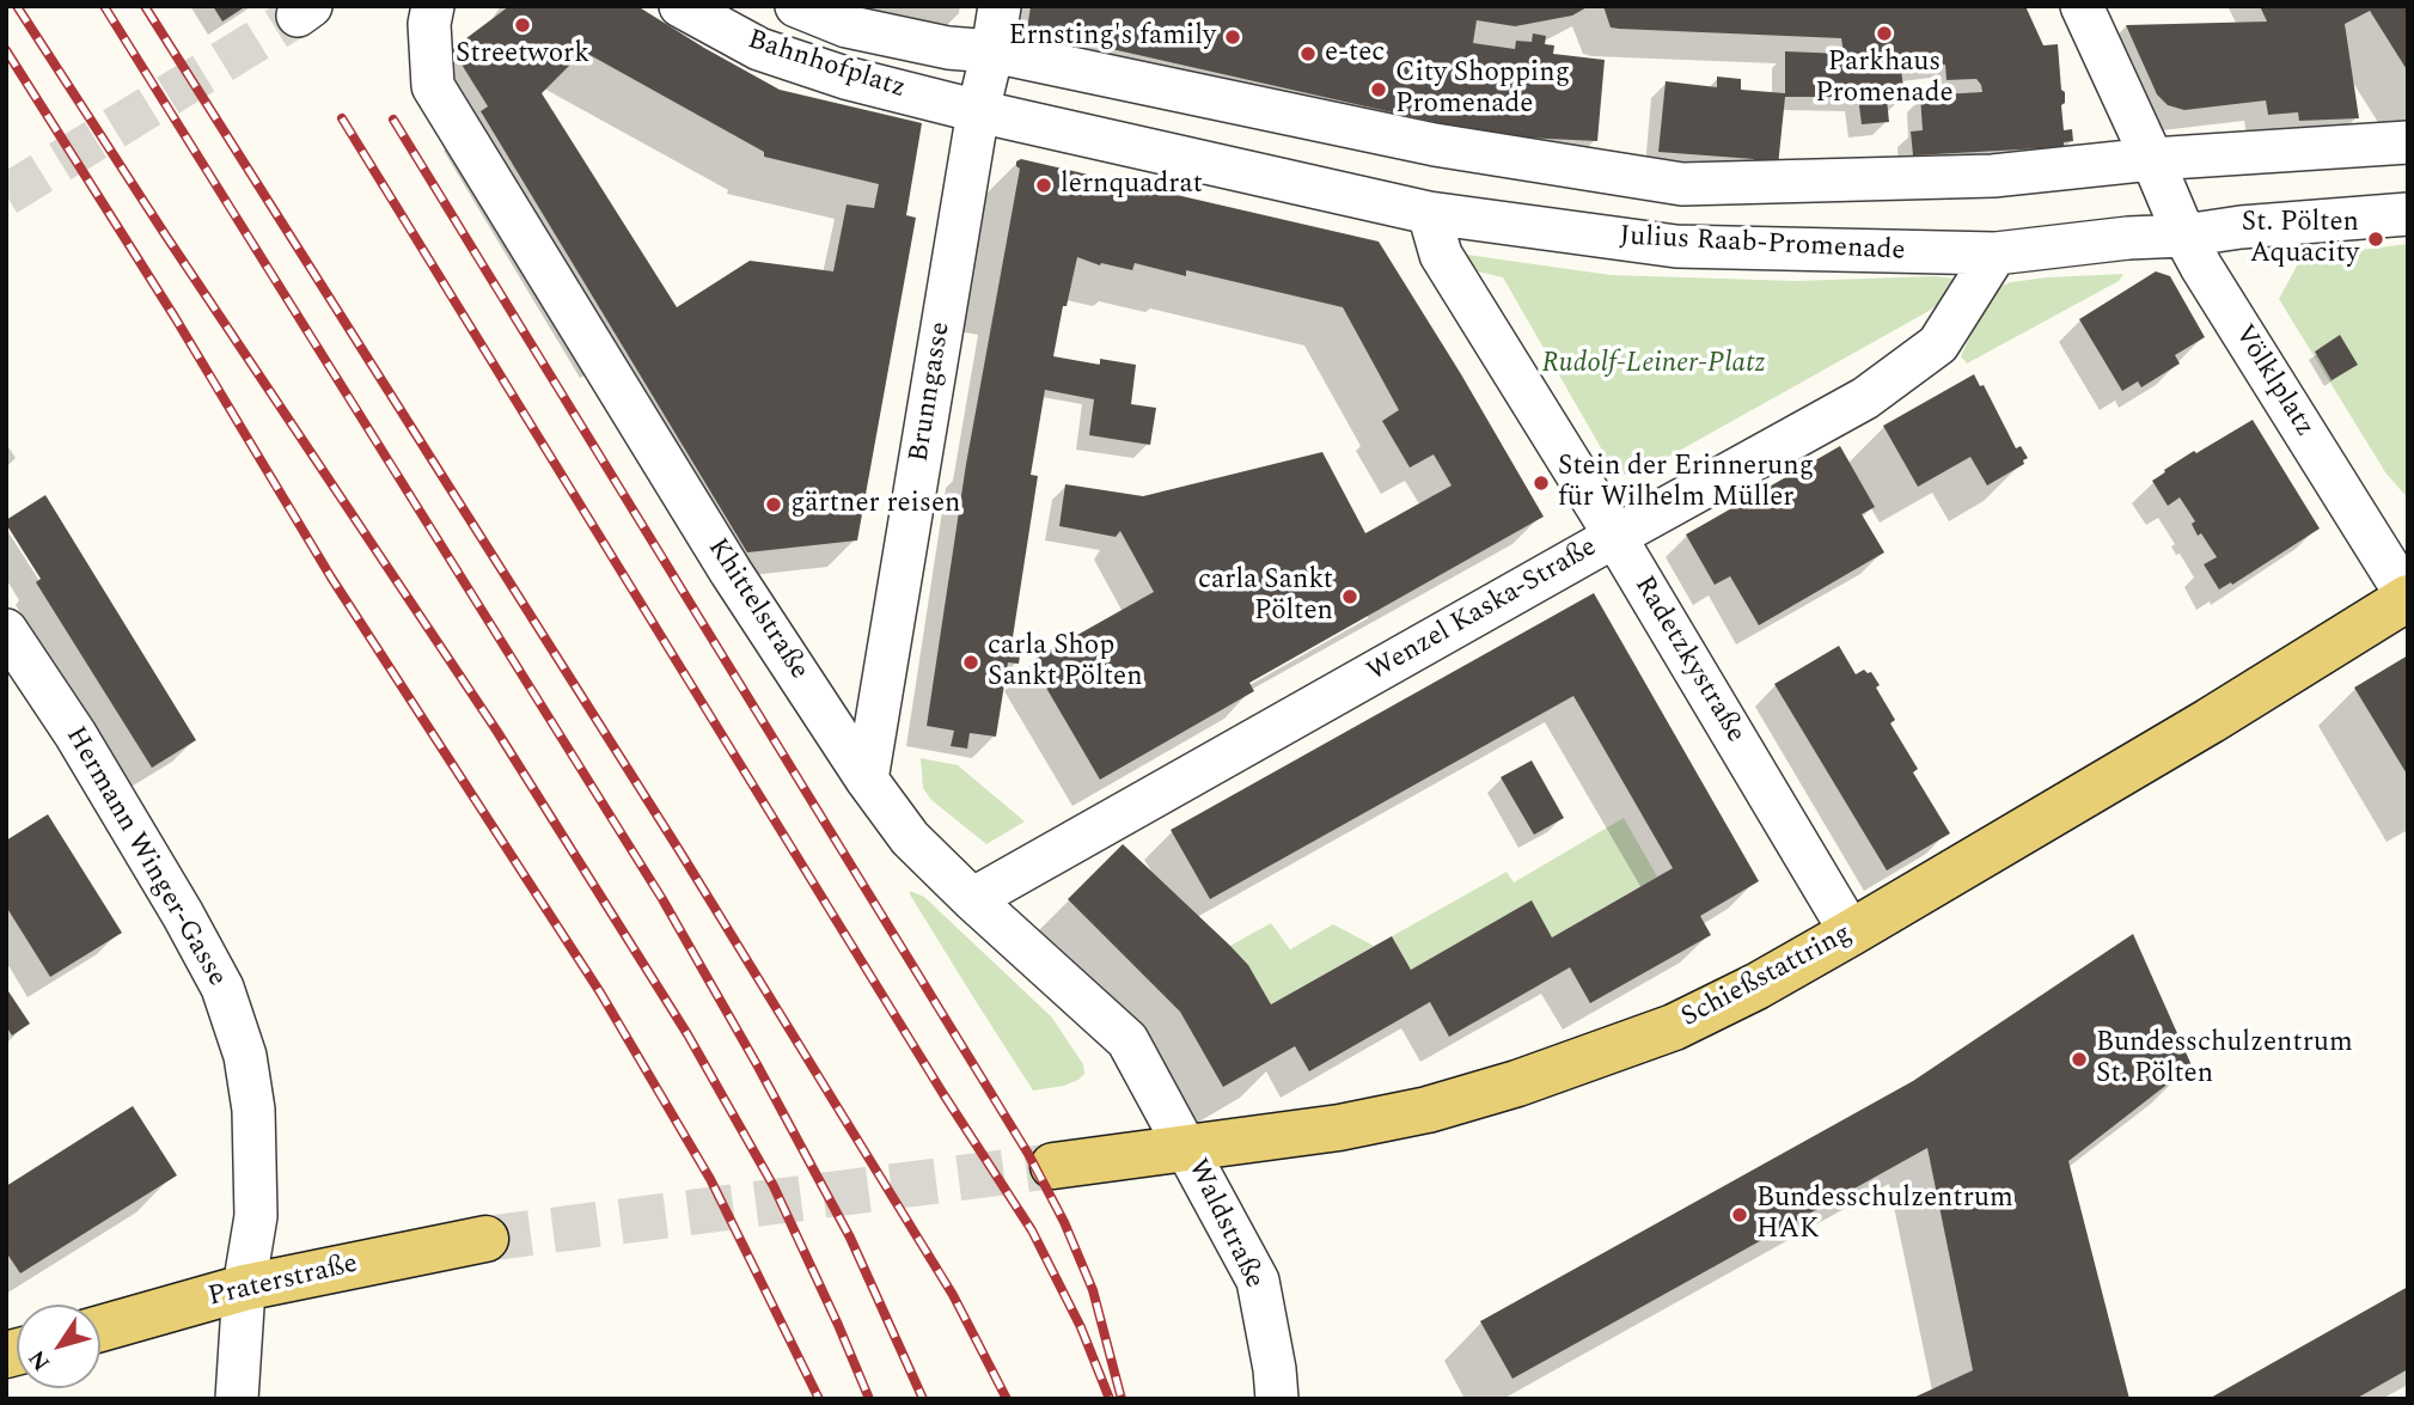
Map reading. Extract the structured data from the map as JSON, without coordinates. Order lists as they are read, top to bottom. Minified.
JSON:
{"streets":{"main road":["Schießstattring","Praterstraße"],"street":["Bahnhofplatz","Julius Raab-Promenade","Völklplatz","Brunngasse","Khittelstraße","Wenzel Kaska-Straße","Radetzkystraße","Hermann Winger-Gasse","Waldstraße"]},"crossings":[["Bahnhofplatz","Julius Raab-Promenade"],["Bahnhofplatz","Brunngasse"],["Julius Raab-Promenade","Völklplatz"],["Julius Raab-Promenade","Brunngasse"],["Julius Raab-Promenade","Wenzel Kaska-Straße"],["Julius Raab-Promenade","Radetzkystraße"],["Völklplatz","Schießstattring"],["Brunngasse","Khittelstraße"],["Khittelstraße","Wenzel Kaska-Straße"],["Khittelstraße","Schießstattring"],["Khittelstraße","Waldstraße"],["Wenzel Kaska-Straße","Radetzkystraße"],["Radetzkystraße","Schießstattring"],["Hermann Winger-Gasse","Praterstraße"],["Schießstattring","Waldstraße"]],"parks":["Rudolf-Leiner-Platz"],"places":["Streetwork","Parkhaus Promenade","Ernsting's family","e-tec","City Shopping Promenade","lernquadrat","St. Pölten Aquacity","Stein der Erinnerung für Wilhelm Müller","gärtner reisen","carla Sankt Pölten","carla Shop Sankt Pölten","Bundesschulzentrum St. Pölten","Bundesschulzentrum HAK"],"north":"bottom left"}
